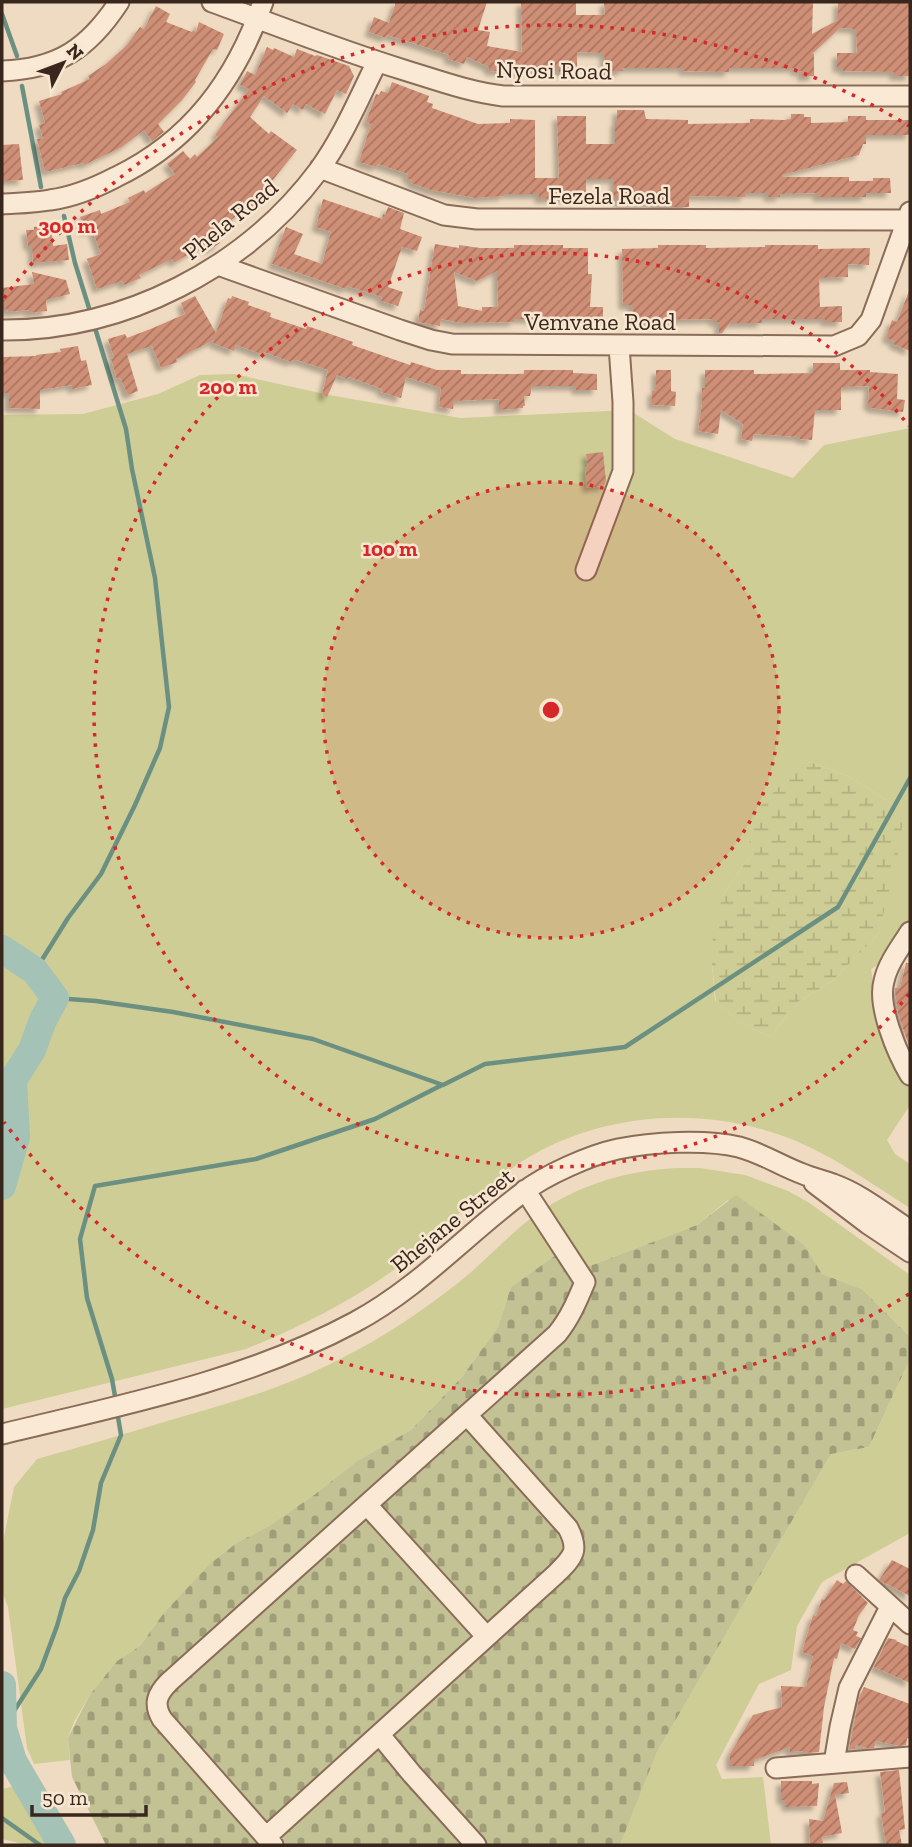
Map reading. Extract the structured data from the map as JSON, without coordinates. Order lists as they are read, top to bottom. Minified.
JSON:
{"streets":{"street":["Nyosi Road","Fezela Road","Phela Road","Vemvane Road","Bhejane Street"]},"crossings":[["Nyosi Road","Phela Road"],["Fezela Road","Phela Road"],["Fezela Road","Vemvane Road"],["Phela Road","Vemvane Road"]],"scale_bar":"50 m","north":"top right","rings":["300 m","200 m","100 m"]}
